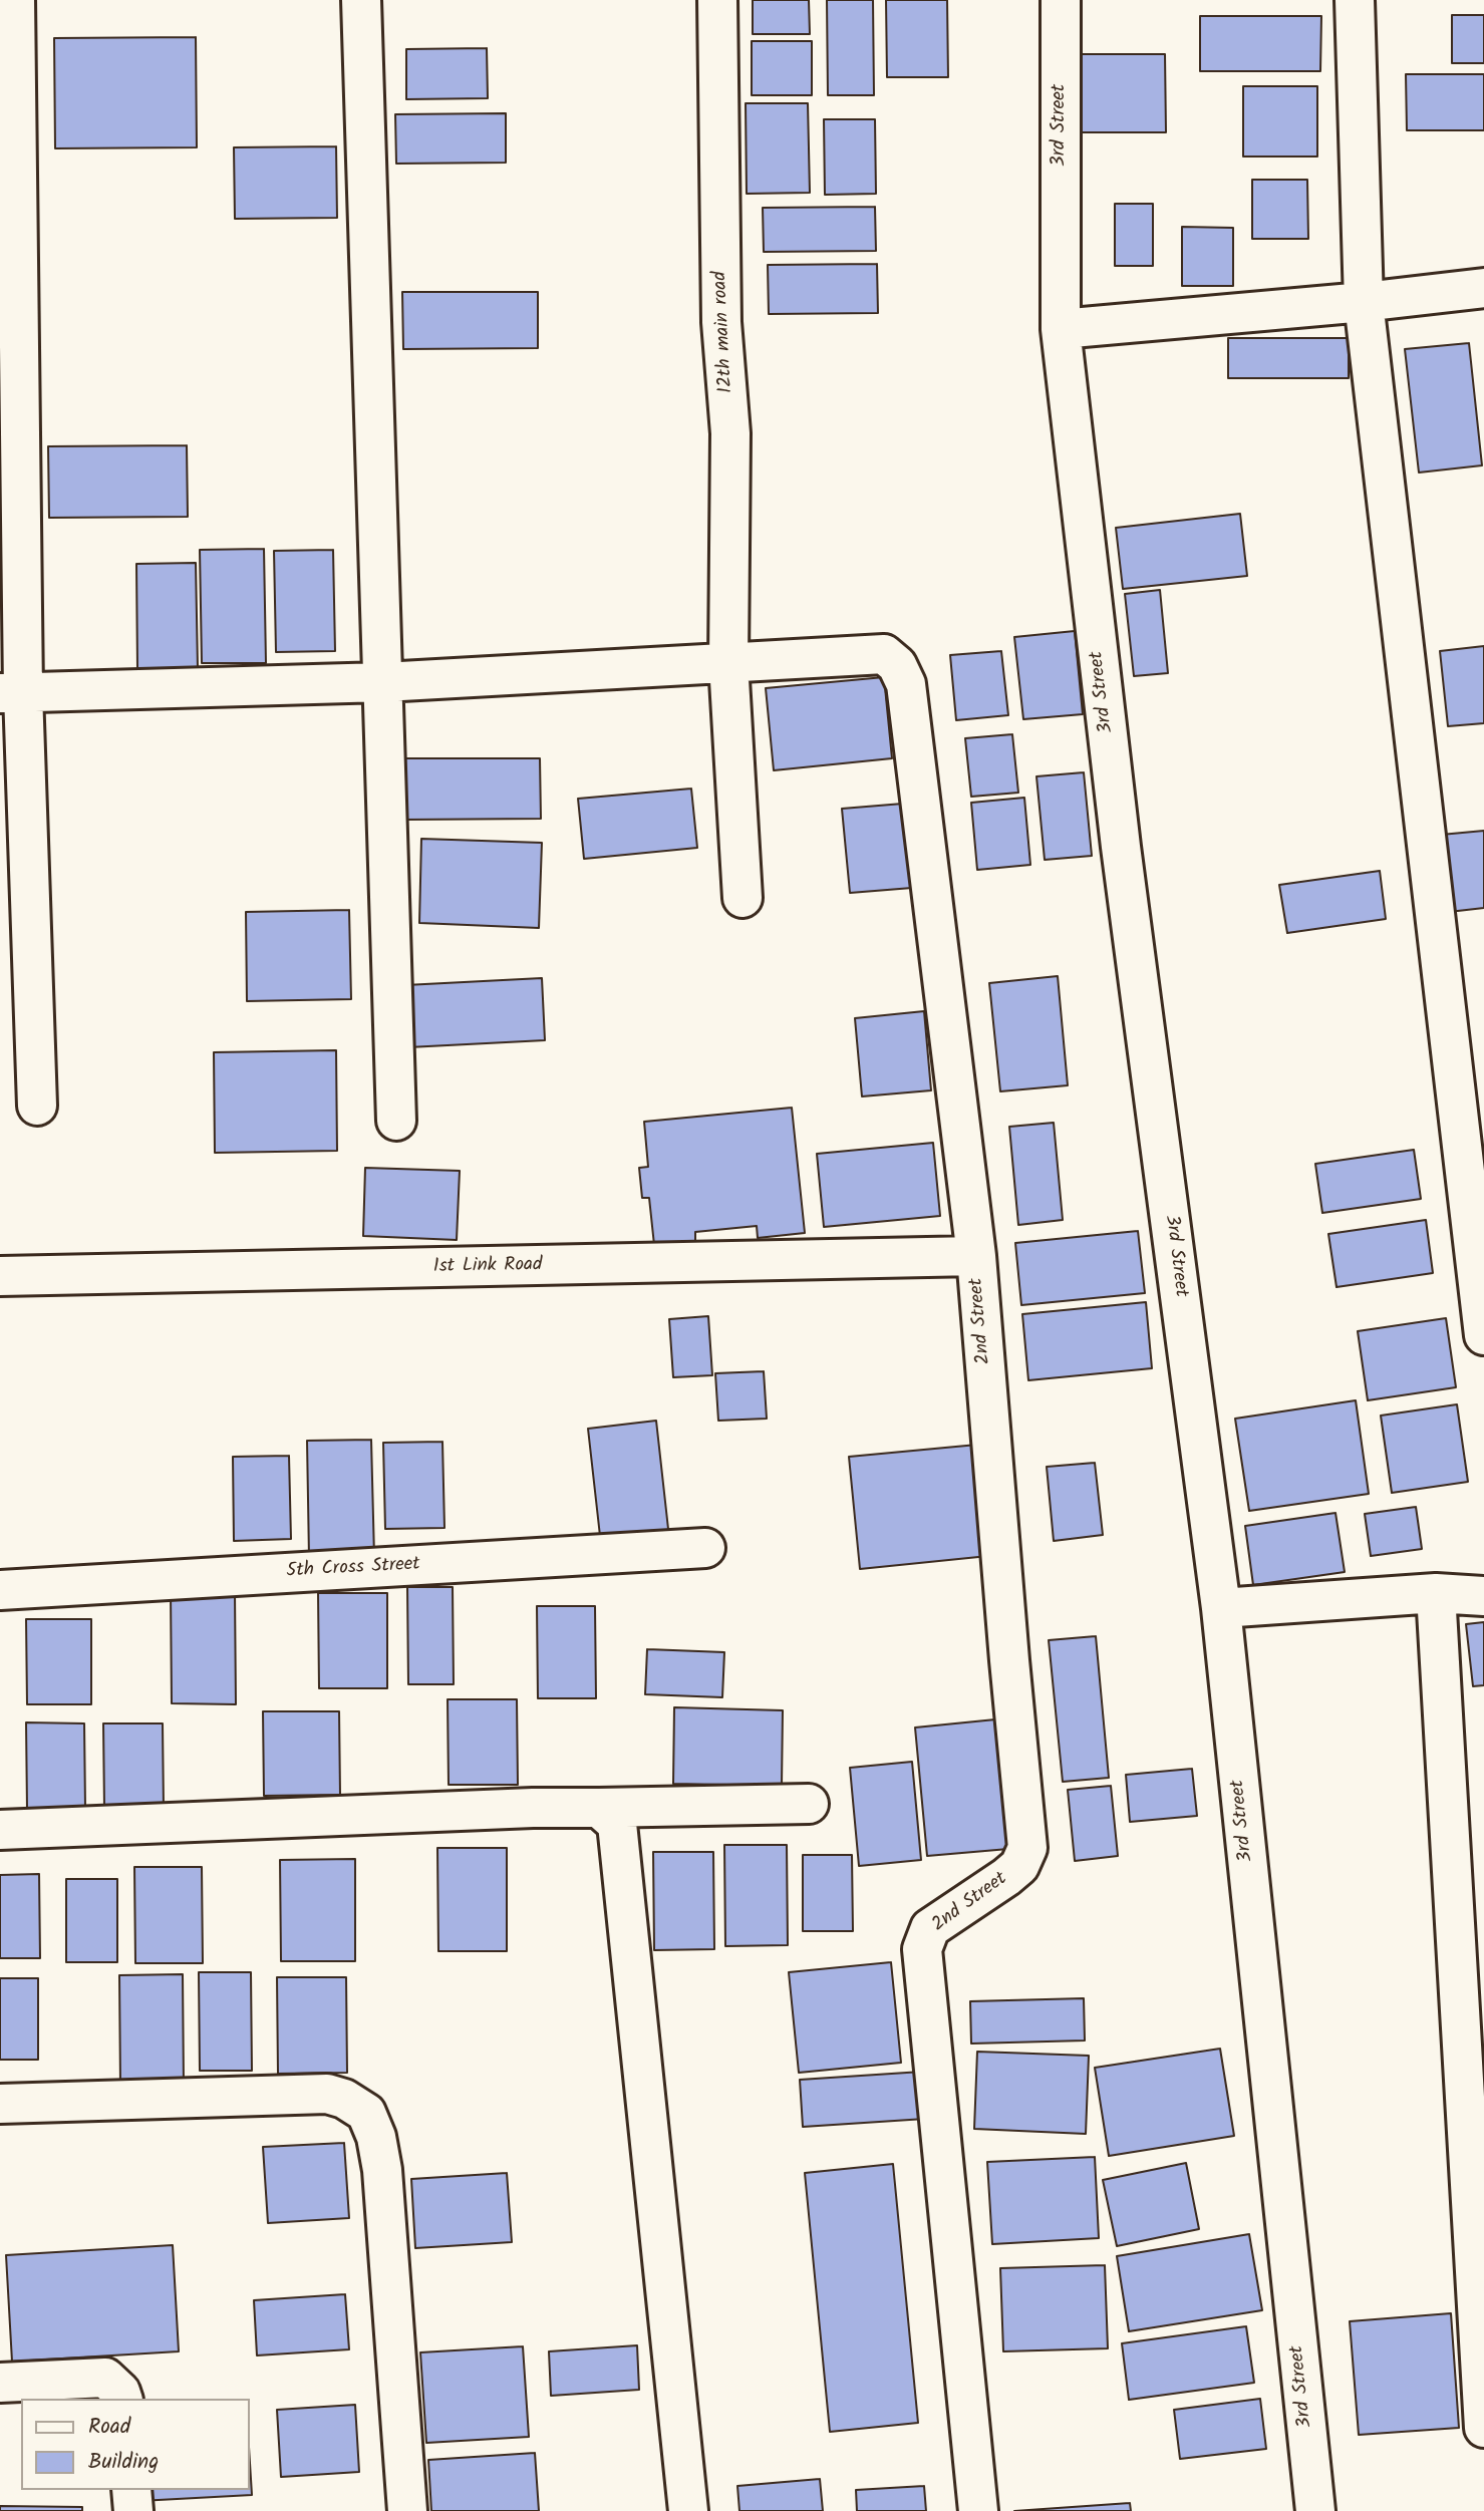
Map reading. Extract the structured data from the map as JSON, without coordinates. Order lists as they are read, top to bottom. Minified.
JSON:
{"streets":{"street":["3rd Street","12th main road","1st Link Road","2nd Street","5th Cross Street"]},"crossings":[["12th main road","2nd Street"],["1st Link Road","2nd Street"]],"legend":["Road","Building"]}
